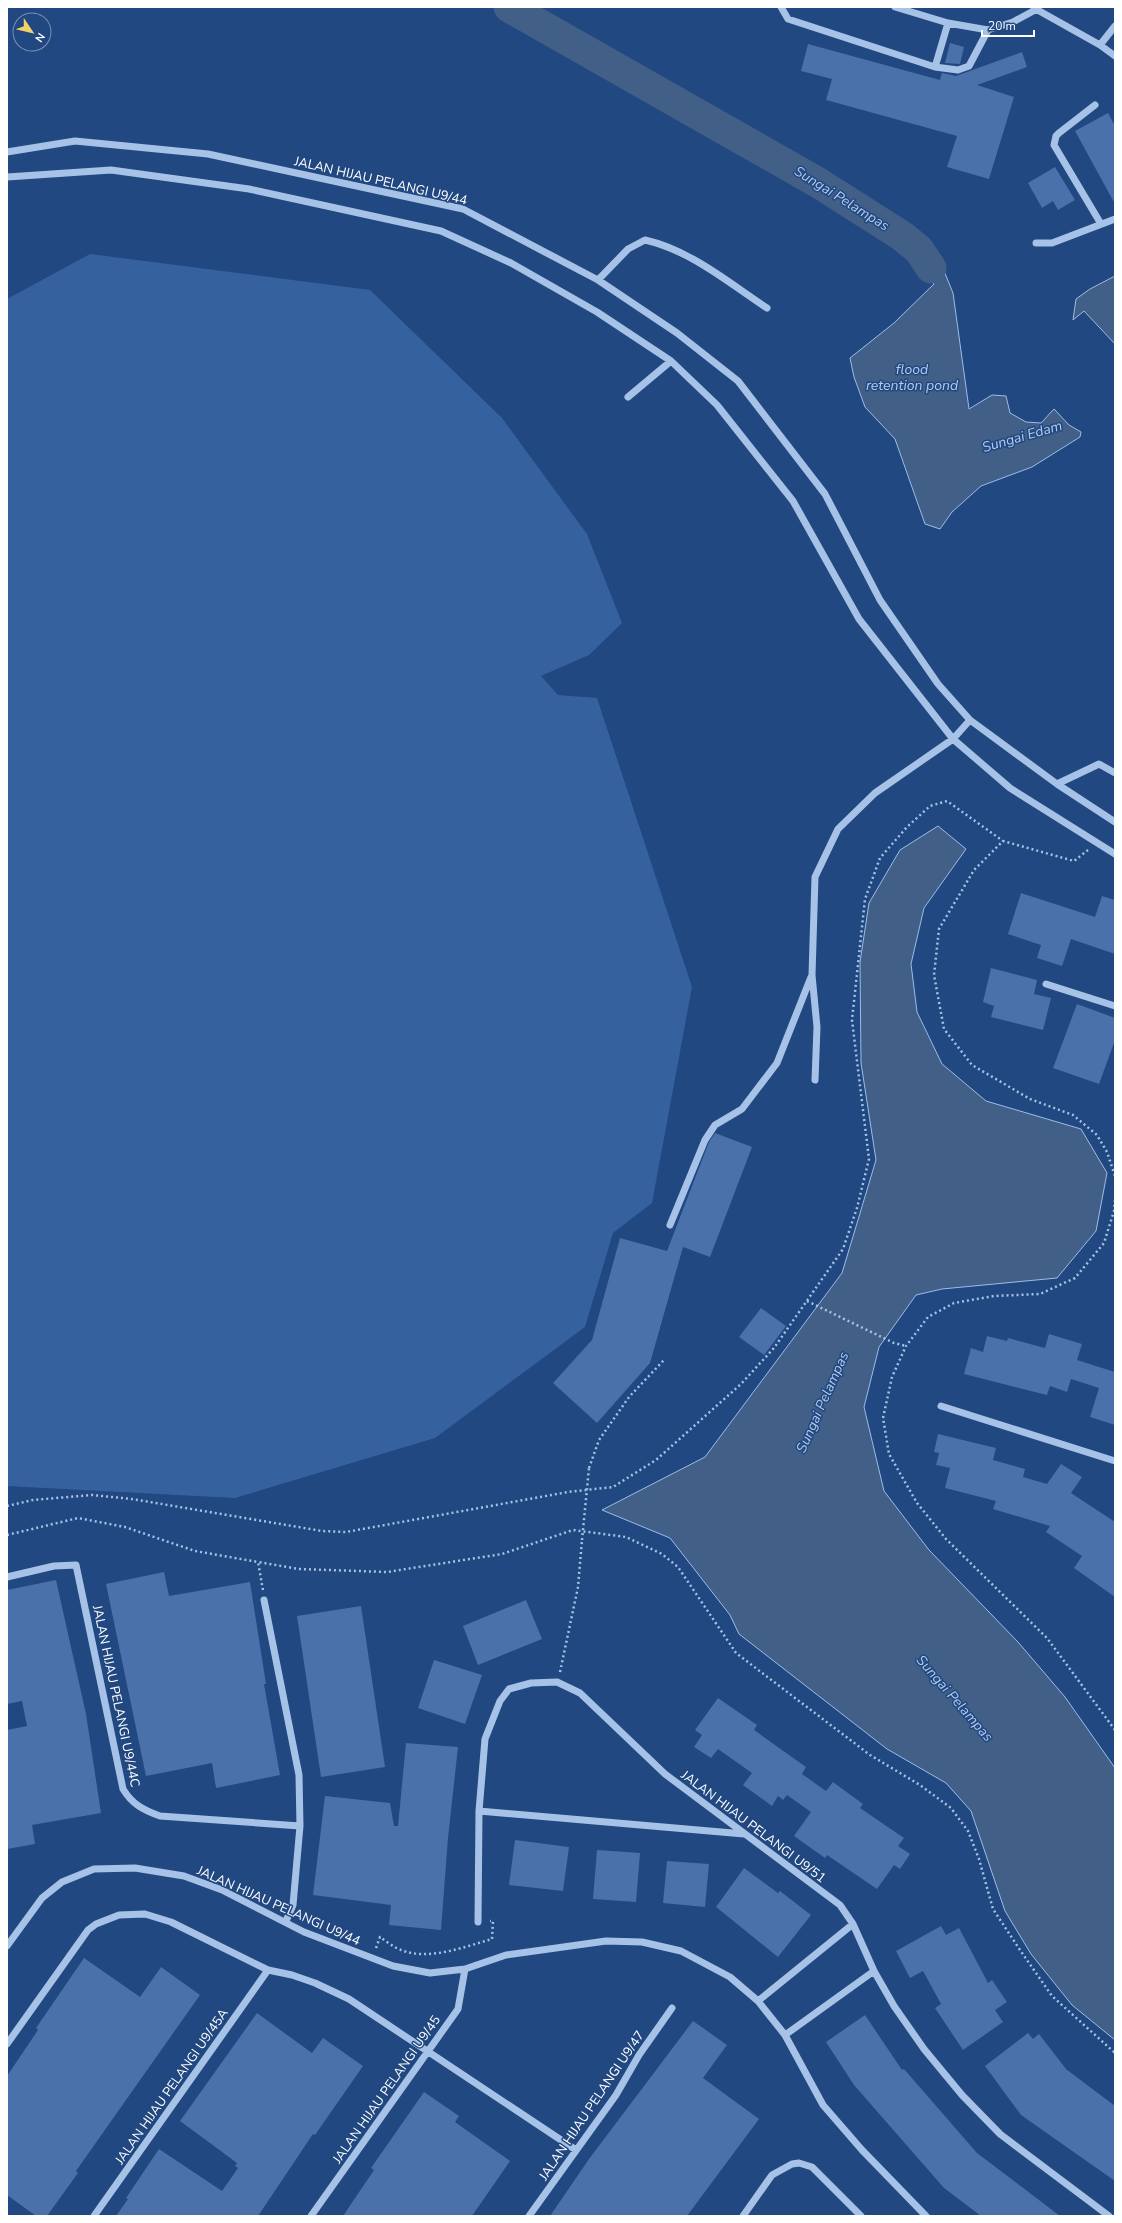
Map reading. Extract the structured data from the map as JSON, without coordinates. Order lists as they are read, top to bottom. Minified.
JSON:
{"streets":{"street":["JALAN HIJAU PELANGI U9/44","JALAN HIJAU PELANGI U9/44C","JALAN HIJAU PELANGI U9/51","JALAN HIJAU PELANGI U9/45A","JALAN HIJAU PELANGI U9/45","JALAN HIJAU PELANGI U9/47"]},"crossings":[["JALAN HIJAU PELANGI U9/44","JALAN HIJAU PELANGI U9/45"]],"water":["Sungai Pelampas","flood retention pond","Sungai Edam"],"scale_bar":"20 m","north":"bottom right"}
